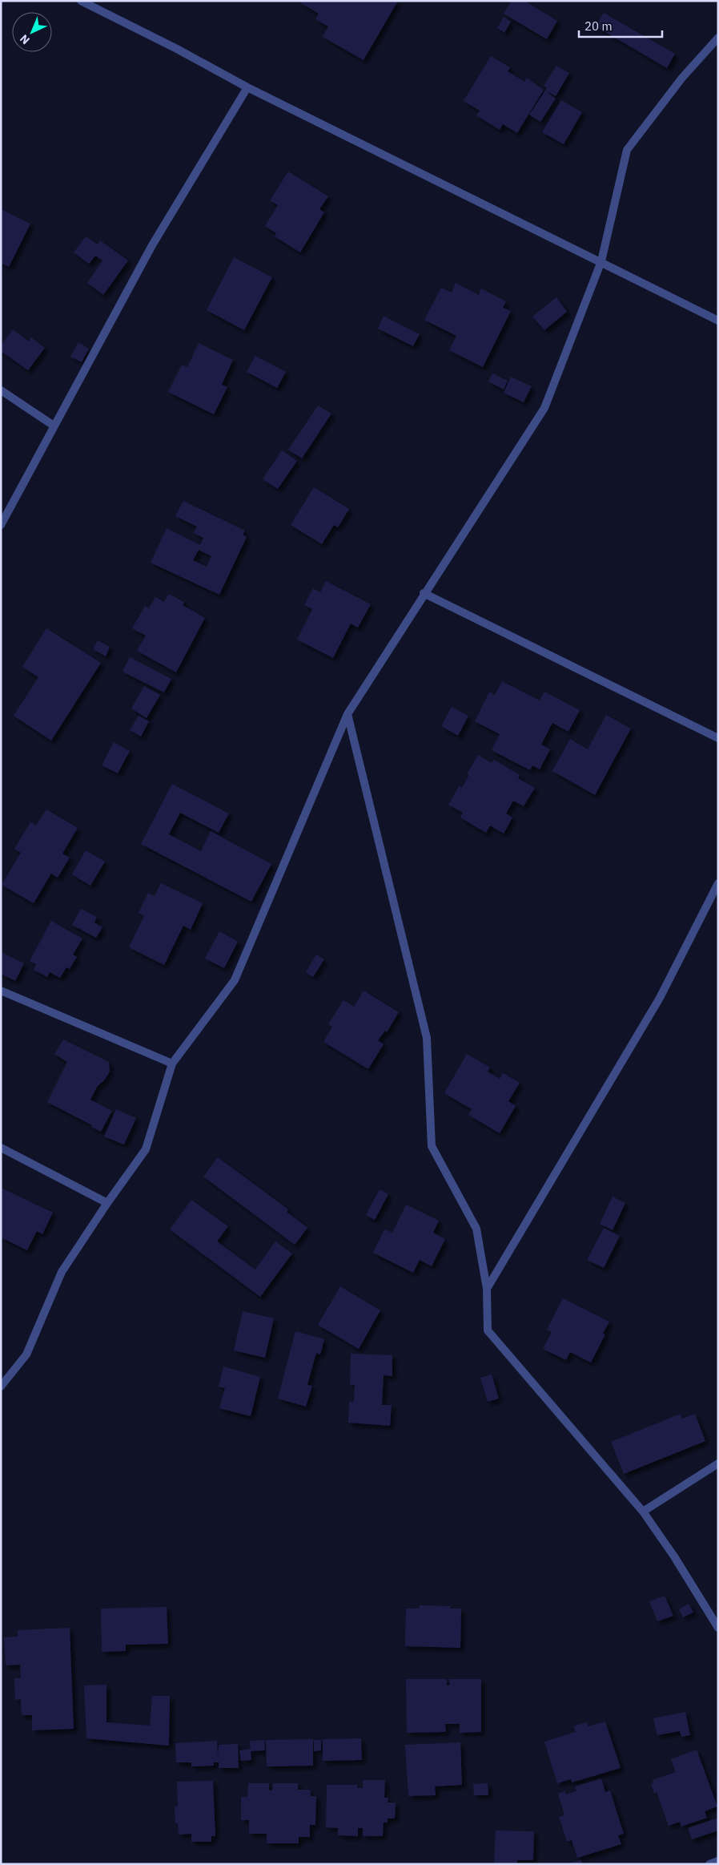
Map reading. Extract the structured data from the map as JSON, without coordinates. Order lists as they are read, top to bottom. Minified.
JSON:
{"scale_bar":"20 m","north":"bottom left"}
